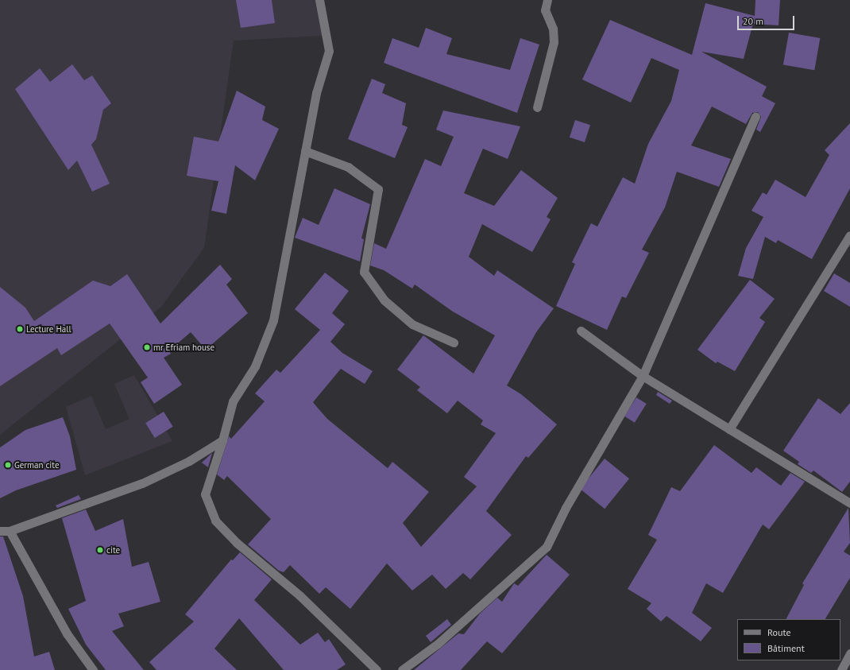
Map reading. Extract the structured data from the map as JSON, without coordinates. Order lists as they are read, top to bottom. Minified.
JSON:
{"places":["Lecture Hall","mr Efriam house","German cite","cite"],"legend":["Route","Bâtiment"],"scale_bar":"20 m"}
